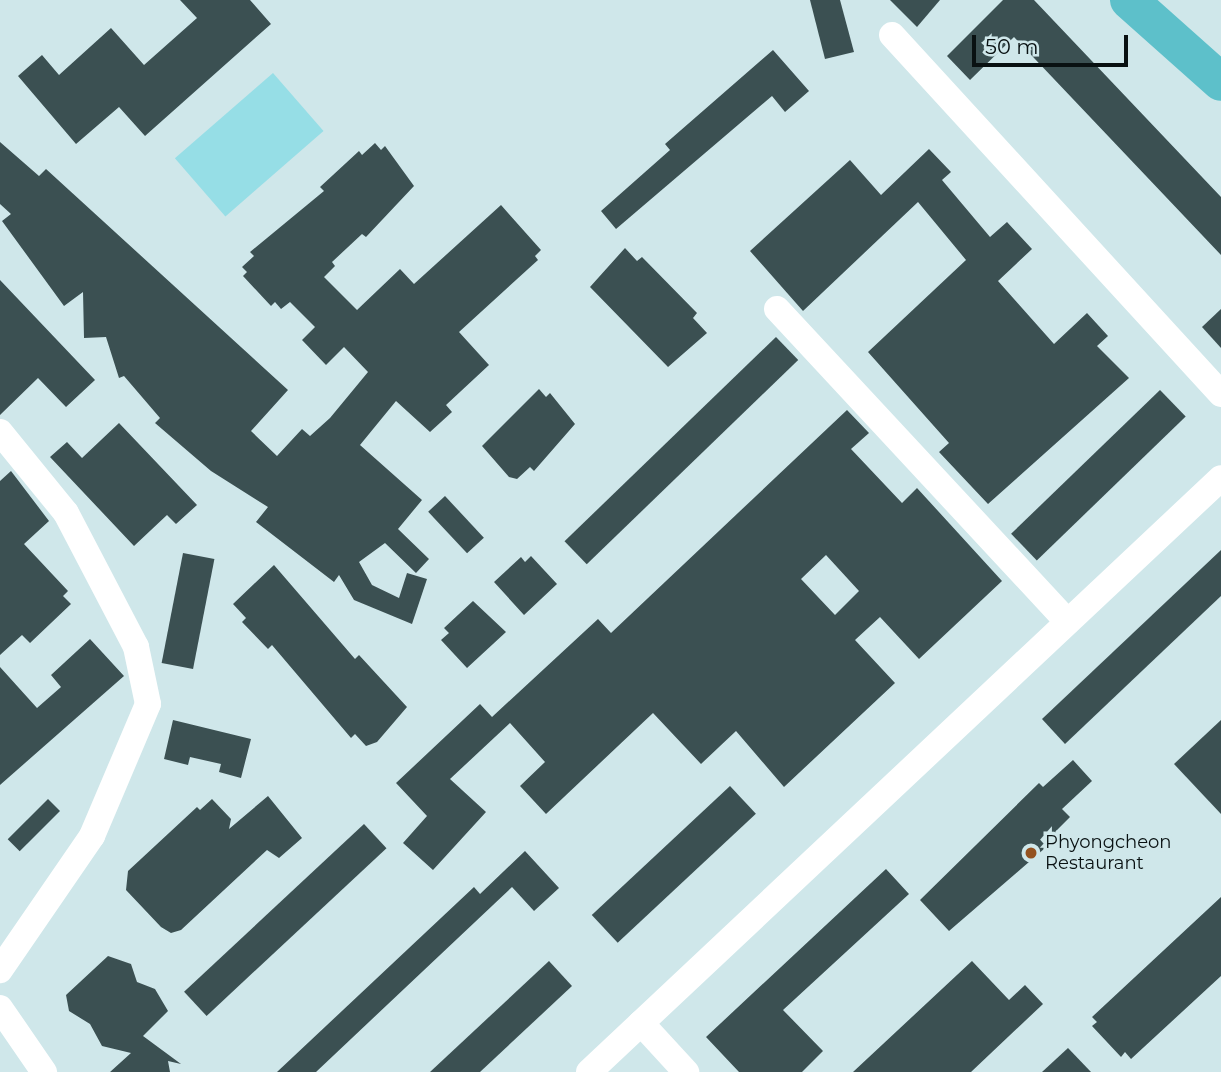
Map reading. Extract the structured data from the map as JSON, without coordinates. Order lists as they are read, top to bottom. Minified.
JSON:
{"places":["Phyongcheon Restaurant"],"scale_bar":"50 m"}
